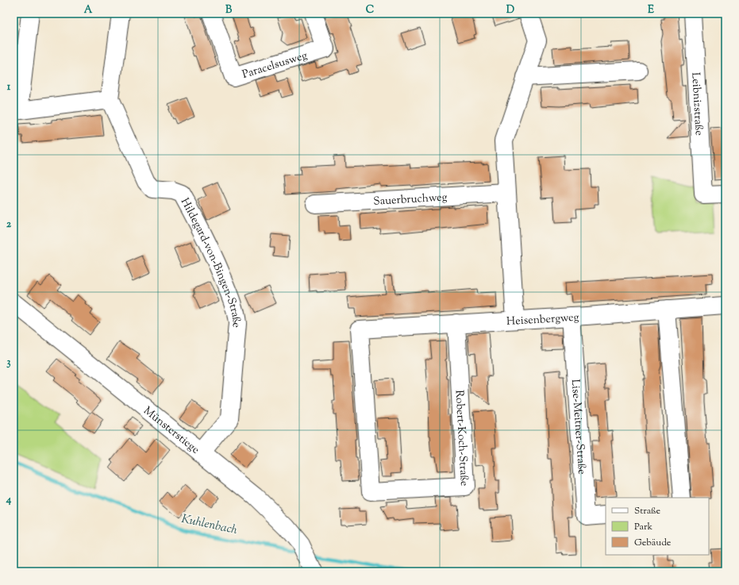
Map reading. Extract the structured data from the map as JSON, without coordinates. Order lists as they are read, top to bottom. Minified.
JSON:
{"streets":{"street":["Paracelsusweg","Leibnizstraße","Sauerbruchweg","Hildegard-von-Bingen-Straße","Heisenbergweg","Lise-Meitner-Straße","Münsterstiege","Robert-Koch-Straße"]},"crossings":[["Hildegard-von-Bingen-Straße","Münsterstiege"],["Heisenbergweg","Lise-Meitner-Straße"],["Heisenbergweg","Robert-Koch-Straße"]],"water":["Kuhlenbach"],"legend":["Straße","Park","Gebäude"],"grid":{"columns":["A","B","C","D","E"],"rows":["1","2","3","4"]}}
